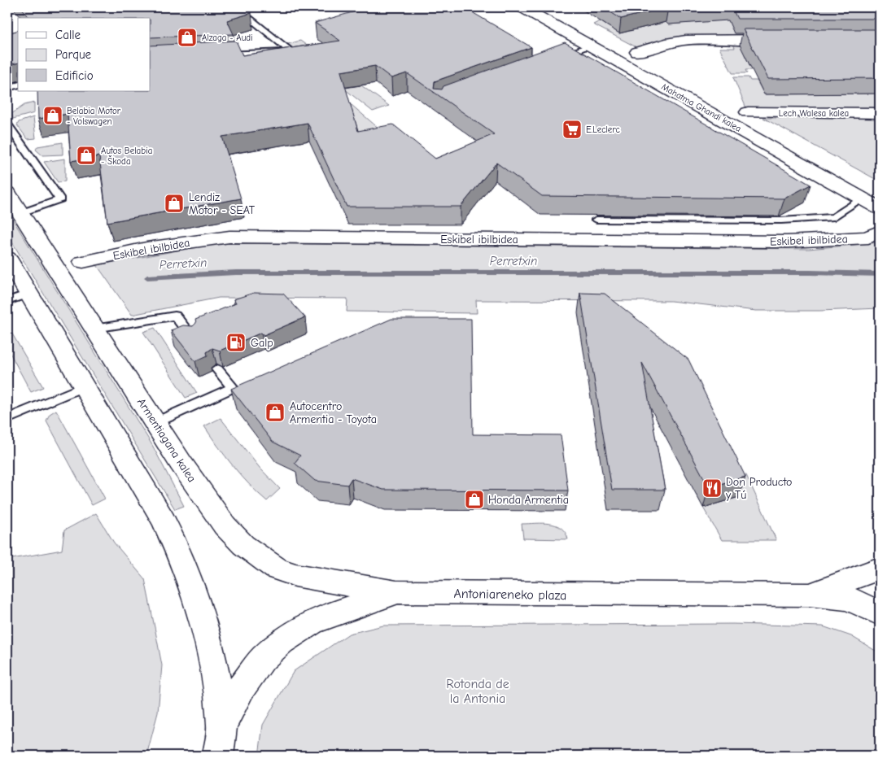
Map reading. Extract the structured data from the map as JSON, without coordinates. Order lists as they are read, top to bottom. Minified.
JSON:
{"streets":{"main road":["Mahatma Ghandi kalea","Lech Walesa kalea","Eskibel ibilbidea","Armentiagana kalea","Antoniareneko plaza"]},"crossings":[["Armentiagana kalea","Antoniareneko plaza"]],"water":["Perretxin"],"parks":["Rotonda de la Antonia"],"places":{"shop":["Alzaga - Audi","Belabia Motor - Volswagen","Autos Belabia - Škoda","Lendiz Motor - SEAT","Autocentro Armentia - Toyota","Honda Armentia"],"supermarket":["E.Leclerc"],"fuel station":["Galp"],"restaurant":["Don Producto y Tú"]},"legend":["Calle","Parque","Edificio"]}
